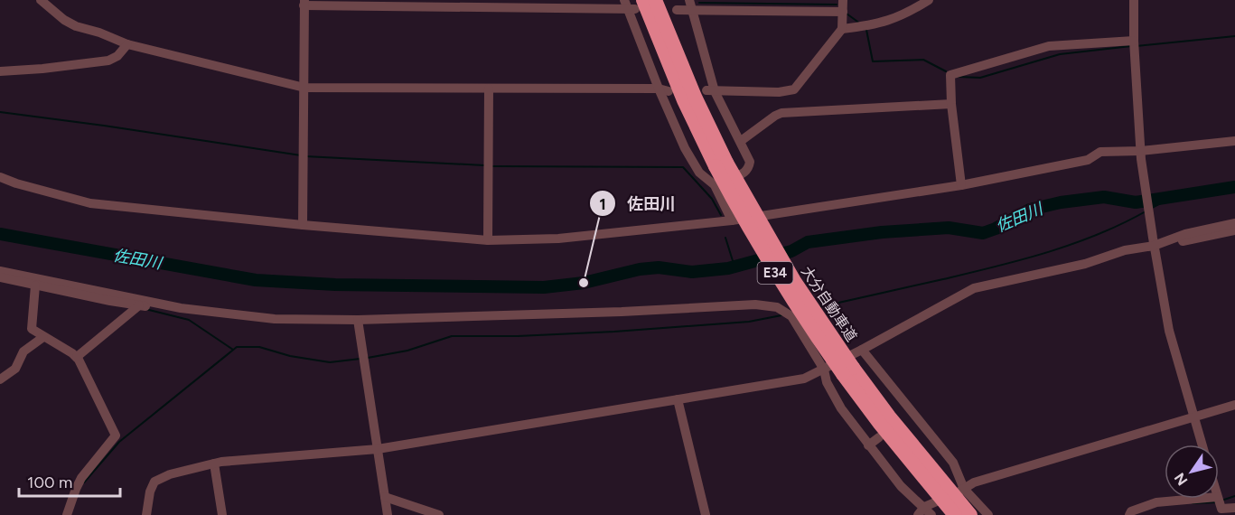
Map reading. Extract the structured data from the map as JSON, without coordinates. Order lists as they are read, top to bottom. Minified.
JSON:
{"streets":{"highway":["E34","大分自動車道"]},"water":["佐田川"],"places":["佐田川"],"scale_bar":"100 m","north":"bottom left"}
